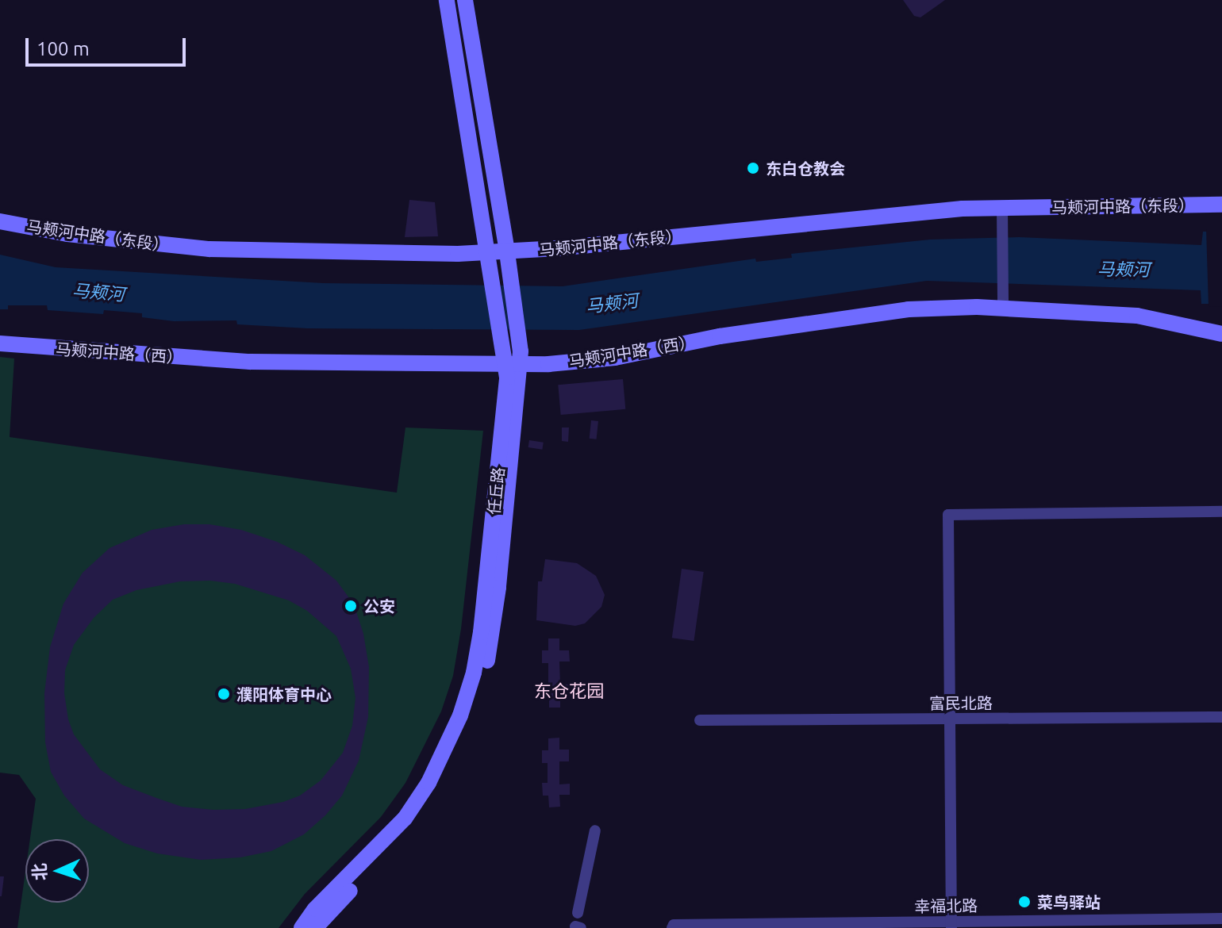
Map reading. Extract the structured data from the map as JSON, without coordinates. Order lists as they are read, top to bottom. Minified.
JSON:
{"streets":{"street":["马颊河中路（东段）","马颊河中路（西）","任丘路","富民北路","幸福北路"]},"crossings":[["马颊河中路（东段）","任丘路"],["马颊河中路（西）","任丘路"]],"districts":["东仓花园"],"water":["马颊河"],"places":["东白仓教会","公安","濮阳体育中心","菜鸟驿站"],"scale_bar":"100 m","north":"left"}
